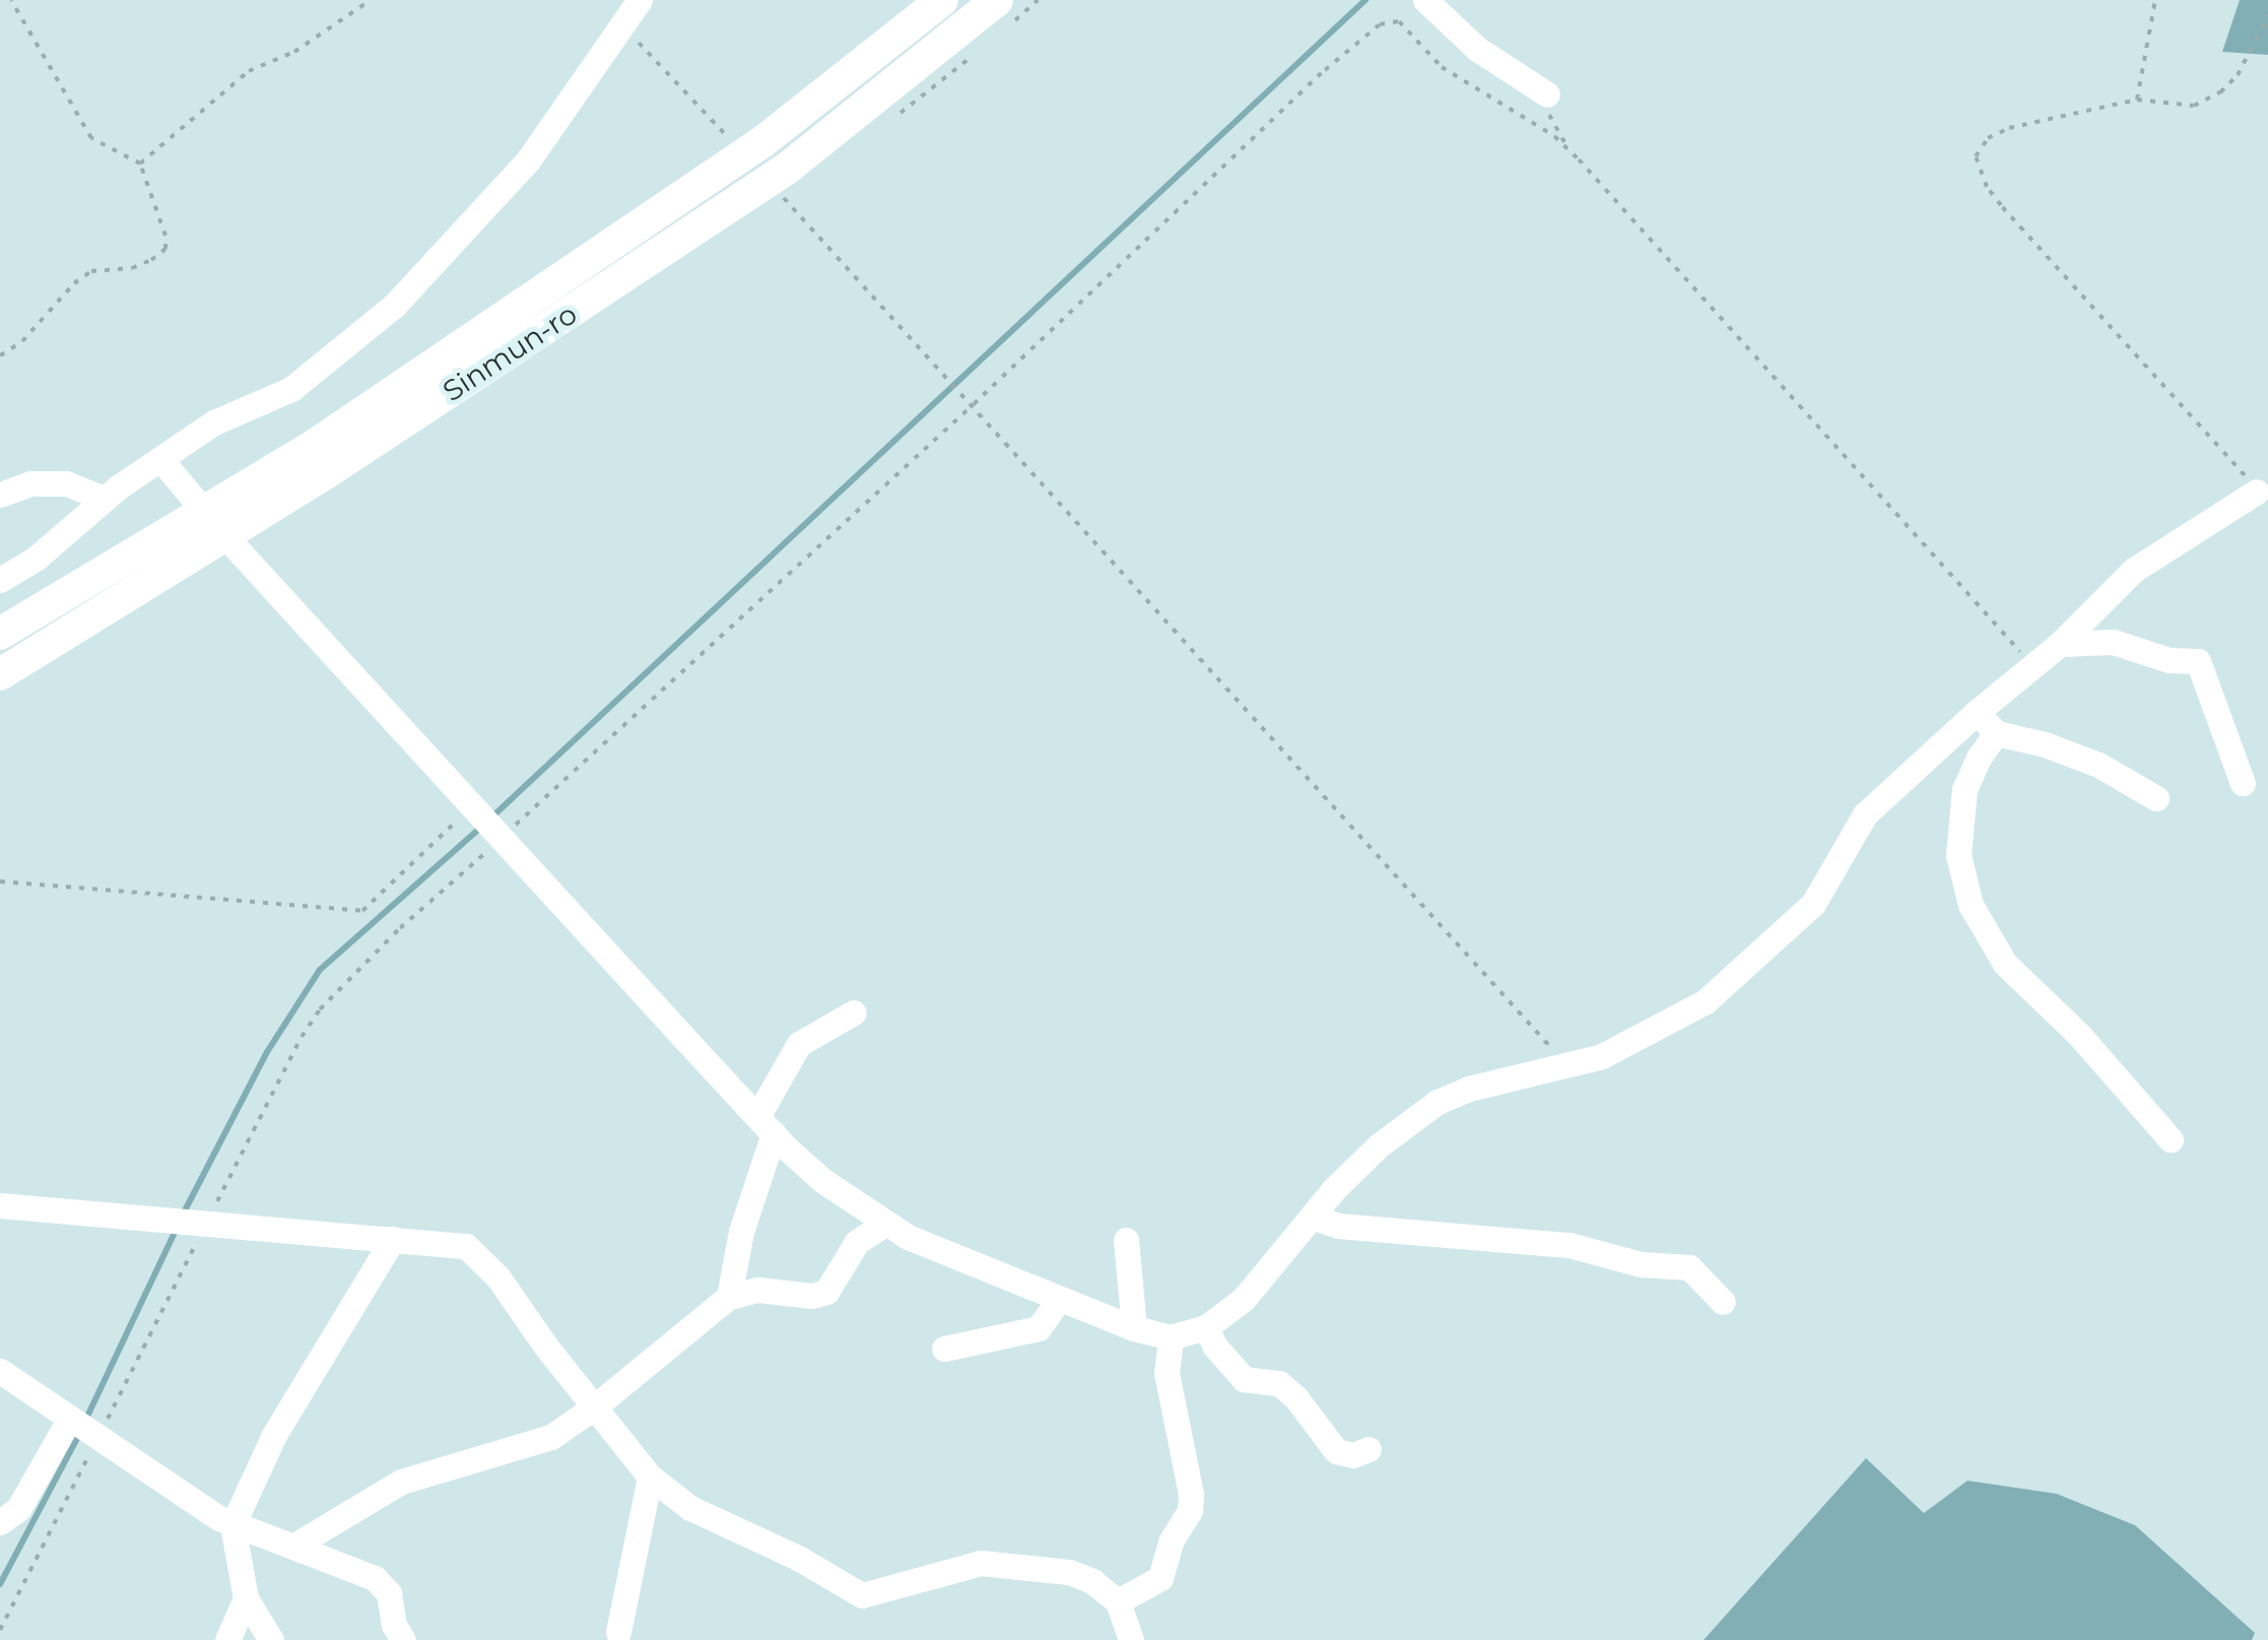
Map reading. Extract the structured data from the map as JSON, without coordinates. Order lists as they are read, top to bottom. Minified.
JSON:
{"streets":{"main road":["Sinmun-ro"]}}
